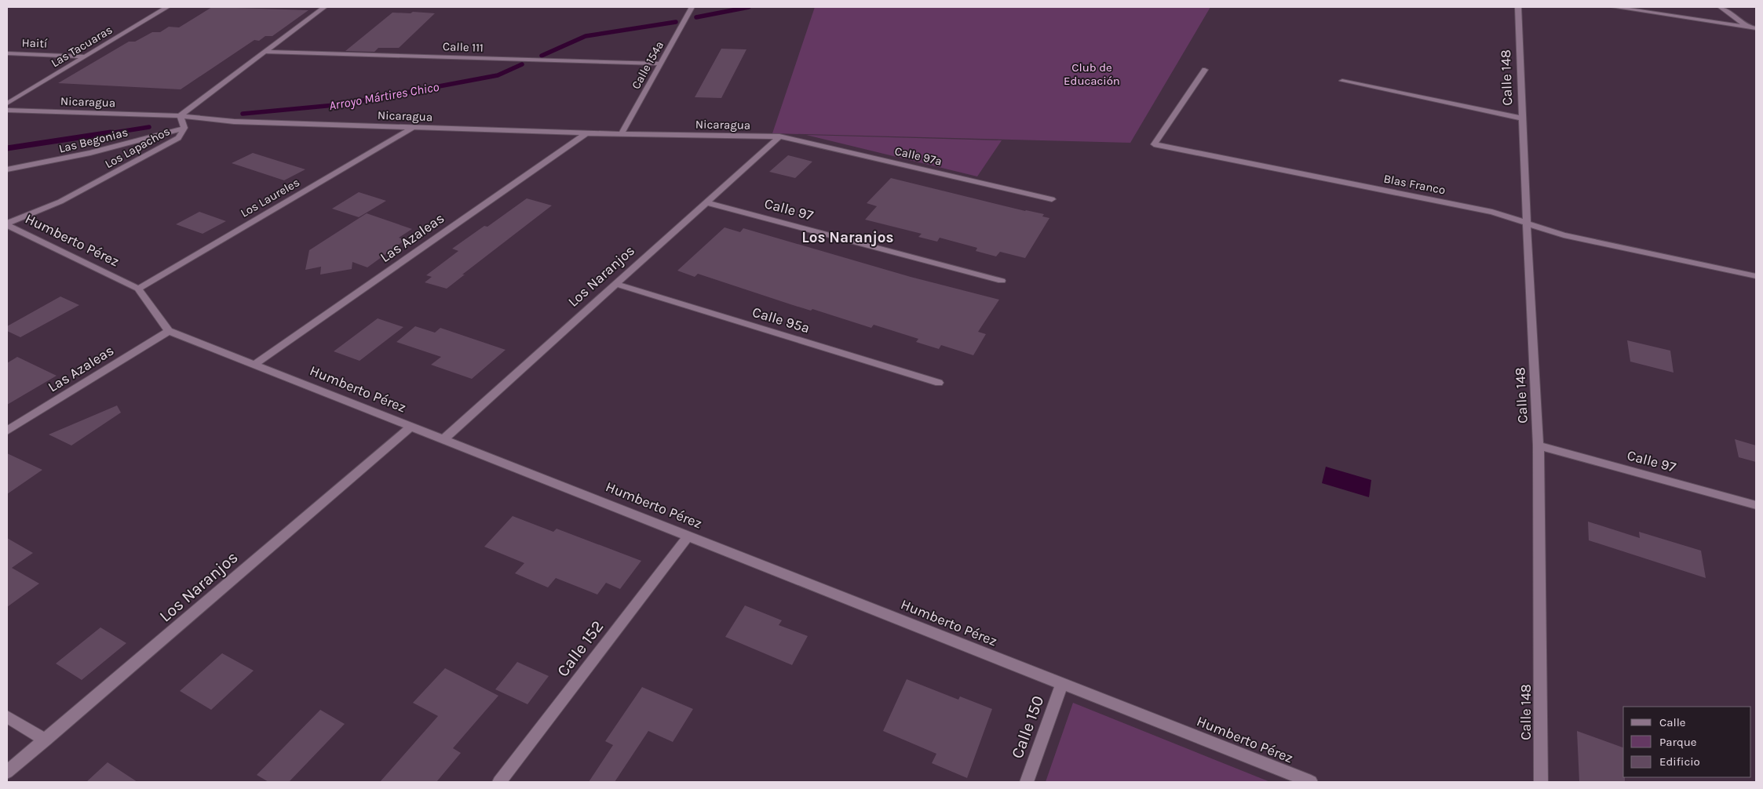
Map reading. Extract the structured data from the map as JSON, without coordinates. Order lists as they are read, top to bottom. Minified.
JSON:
{"streets":{"street":["Haití","Las Tacuaras","Calle 111","Calle 154a","Calle 148","Nicaragua","Las Begonias","Los Lapachos","Calle 97a","Blas Franco","Los Laureles","Calle 97","Las Azaleas","Humberto Pérez","Los Naranjos","Calle 95a","Calle 152","Calle 150"]},"crossings":[["Haití","Las Tacuaras"],["Calle 111","Calle 154a"],["Calle 111","Los Lapachos"],["Calle 154a","Nicaragua"],["Calle 148","Blas Franco"],["Calle 148","Calle 97"],["Nicaragua","Los Lapachos"],["Nicaragua","Calle 97a"],["Nicaragua","Los Laureles"],["Nicaragua","Las Azaleas"],["Nicaragua","Los Naranjos"],["Las Begonias","Los Lapachos"],["Los Lapachos","Humberto Pérez"],["Calle 97a","Los Naranjos"],["Los Laureles","Humberto Pérez"],["Calle 97","Los Naranjos"],["Las Azaleas","Humberto Pérez"],["Humberto Pérez","Los Naranjos"],["Humberto Pérez","Calle 152"],["Humberto Pérez","Calle 150"],["Los Naranjos","Calle 95a"]],"districts":["Los Naranjos"],"water":["Arroyo Mártires Chico"],"parks":["Club de Educación"],"legend":["Calle","Parque","Edificio"]}
